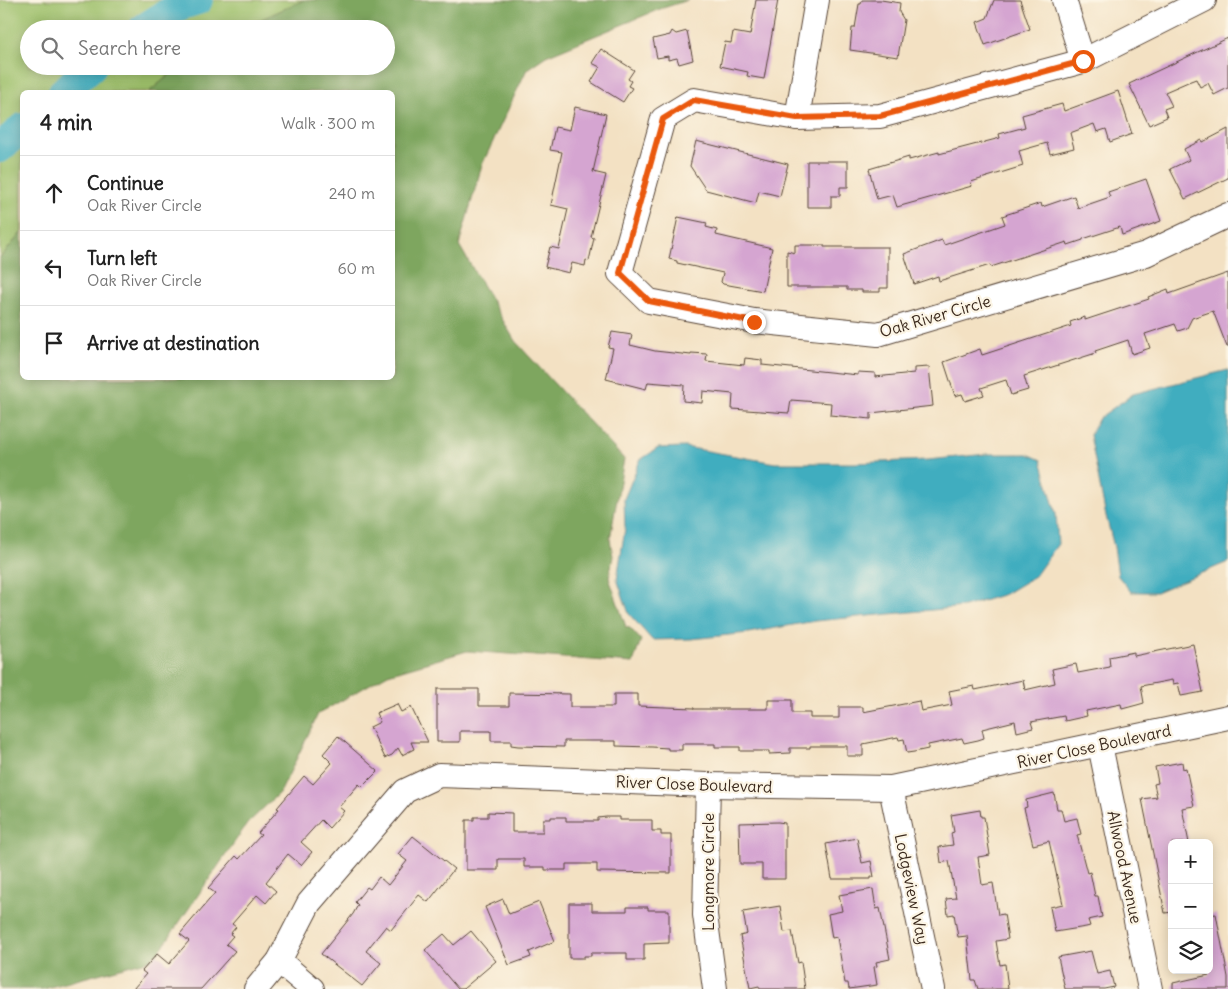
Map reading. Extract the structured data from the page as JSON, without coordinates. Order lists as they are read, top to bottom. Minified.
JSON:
{"streets":{"street":["Oak River Circle","River Close Boulevard","Allwood Avenue","Longmore Circle","Lodgeview Way"]},"crossings":[["River Close Boulevard","Allwood Avenue"],["River Close Boulevard","Longmore Circle"],["River Close Boulevard","Lodgeview Way"]],"page":{"search":"Search here","heading":["4 min","Walk · 300 m"],"list":[["Continue","Oak River Circle","240 m"],["Turn left","Oak River Circle","60 m"],"Arrive at destination"],"map_buttons":["+","−"]}}
